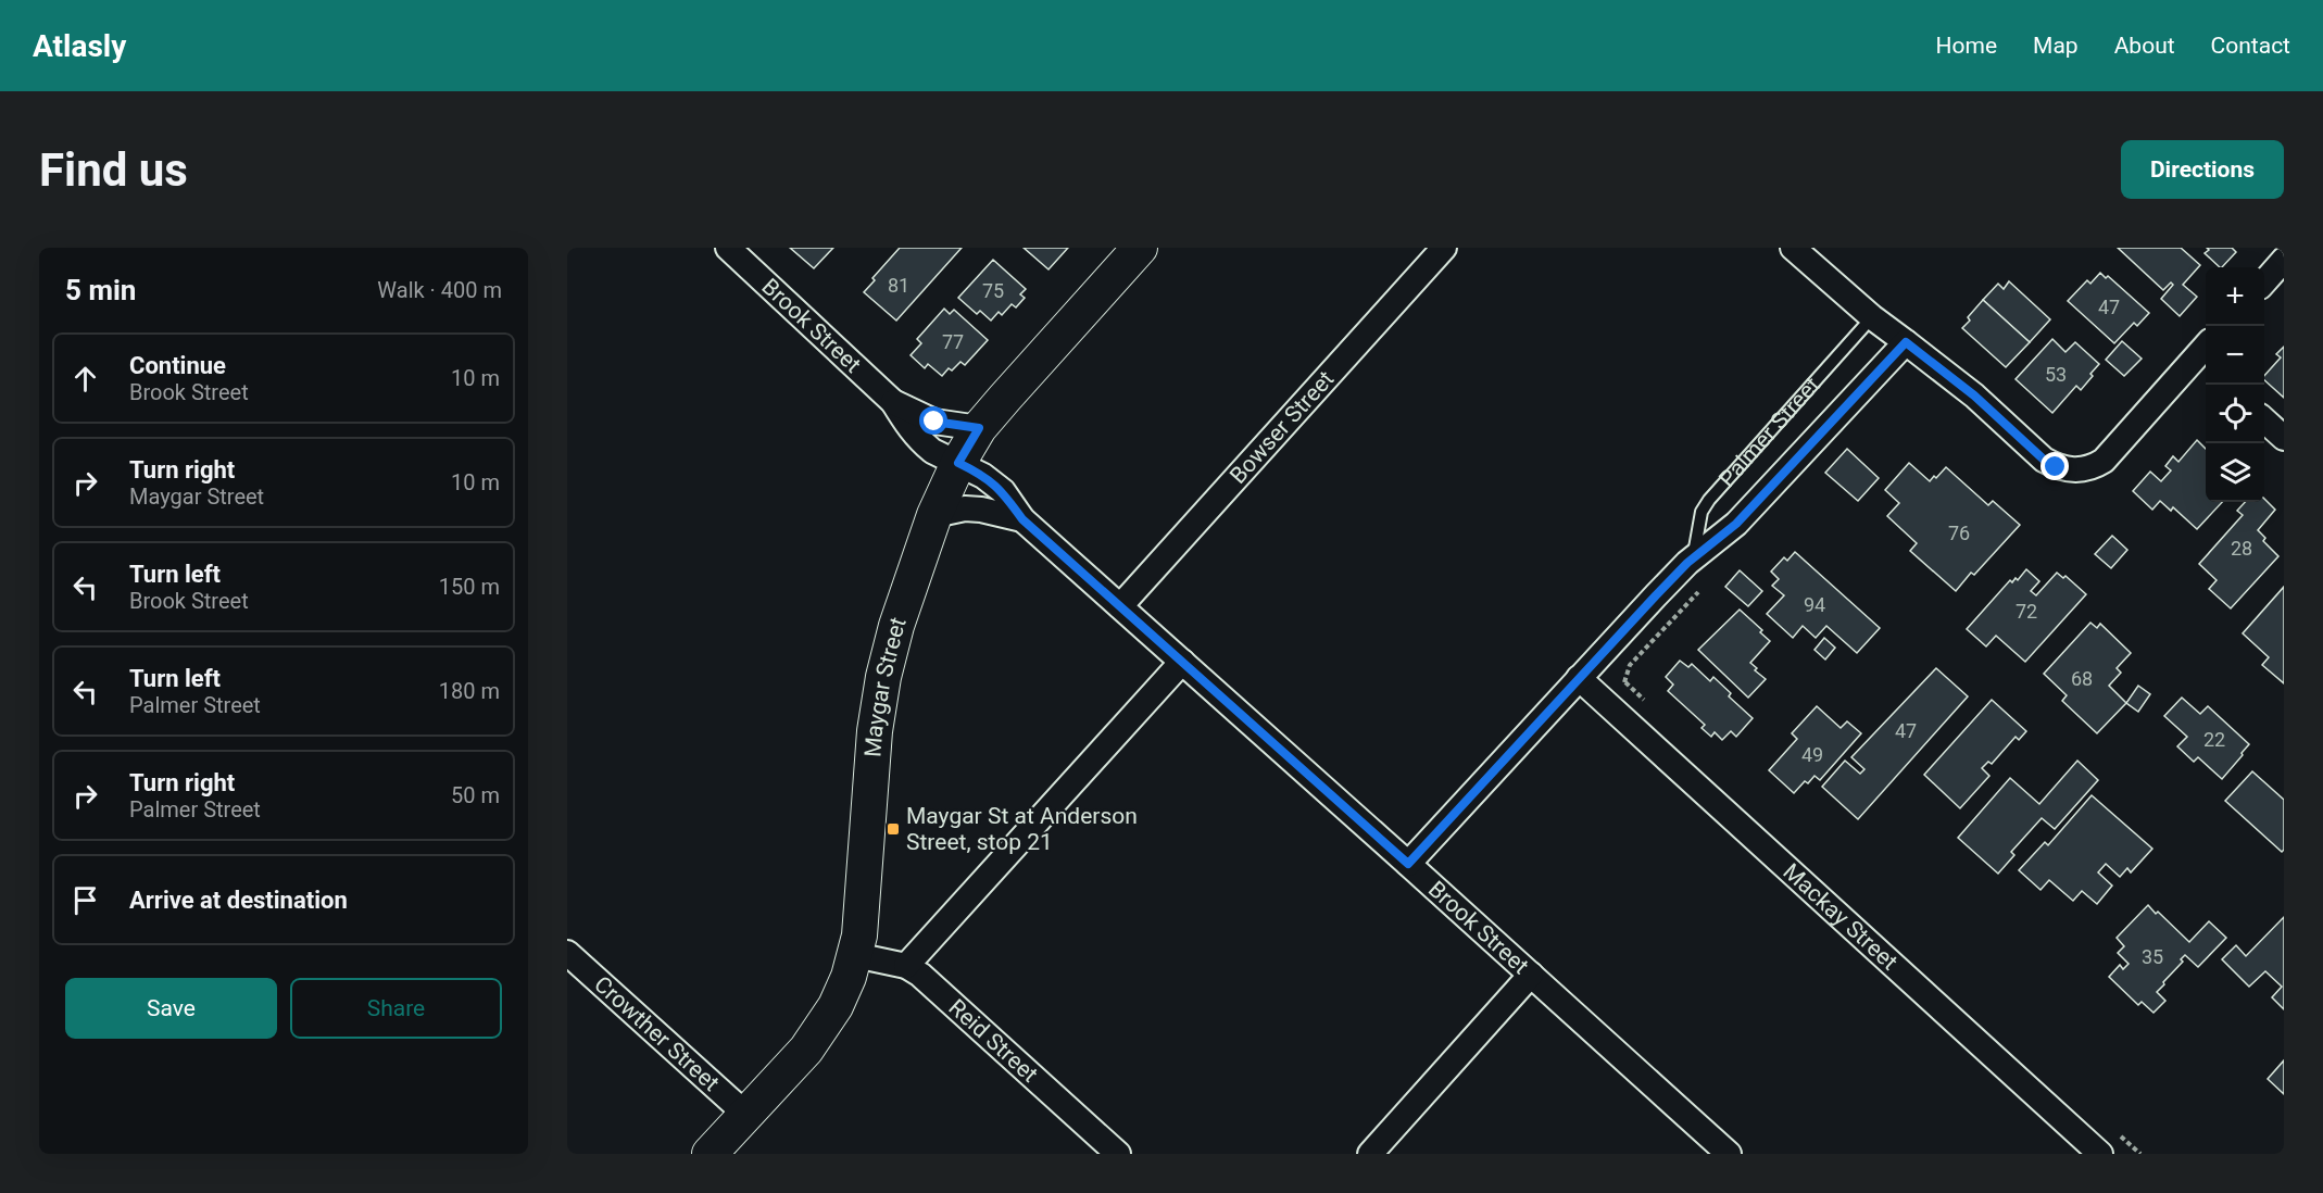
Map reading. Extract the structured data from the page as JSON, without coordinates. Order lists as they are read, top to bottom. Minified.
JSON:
{"streets":{"main road":["Maygar Street"],"street":["Brook Street","Bowser Street","Palmer Street","Mackay Street","Crowther Street","Reid Street"]},"crossings":[["Brook Street","Bowser Street"],["Brook Street","Palmer Street"],["Brook Street","Maygar Street"],["Palmer Street","Mackay Street"],["Maygar Street","Crowther Street"],["Maygar Street","Reid Street"]],"places":{"transit":["Maygar St at Anderson Street, stop 21"]},"house_numbers":["81","75","47","77","53","76","28","94","72","68","47","22","49","35"],"page":{"header":"Atlasly","nav":["Home","Map","About","Contact"],"buttons":["Directions",["Save","Share"]],"title":"Find us","heading":["5 min","Walk · 400 m"],"map_buttons":["+","−"],"list":[["Continue","Brook Street","10 m"],["Turn right","Maygar Street","10 m"],["Turn left","Brook Street","150 m"],["Turn left","Palmer Street","180 m"],["Turn right","Palmer Street","50 m"],"Arrive at destination"]}}
